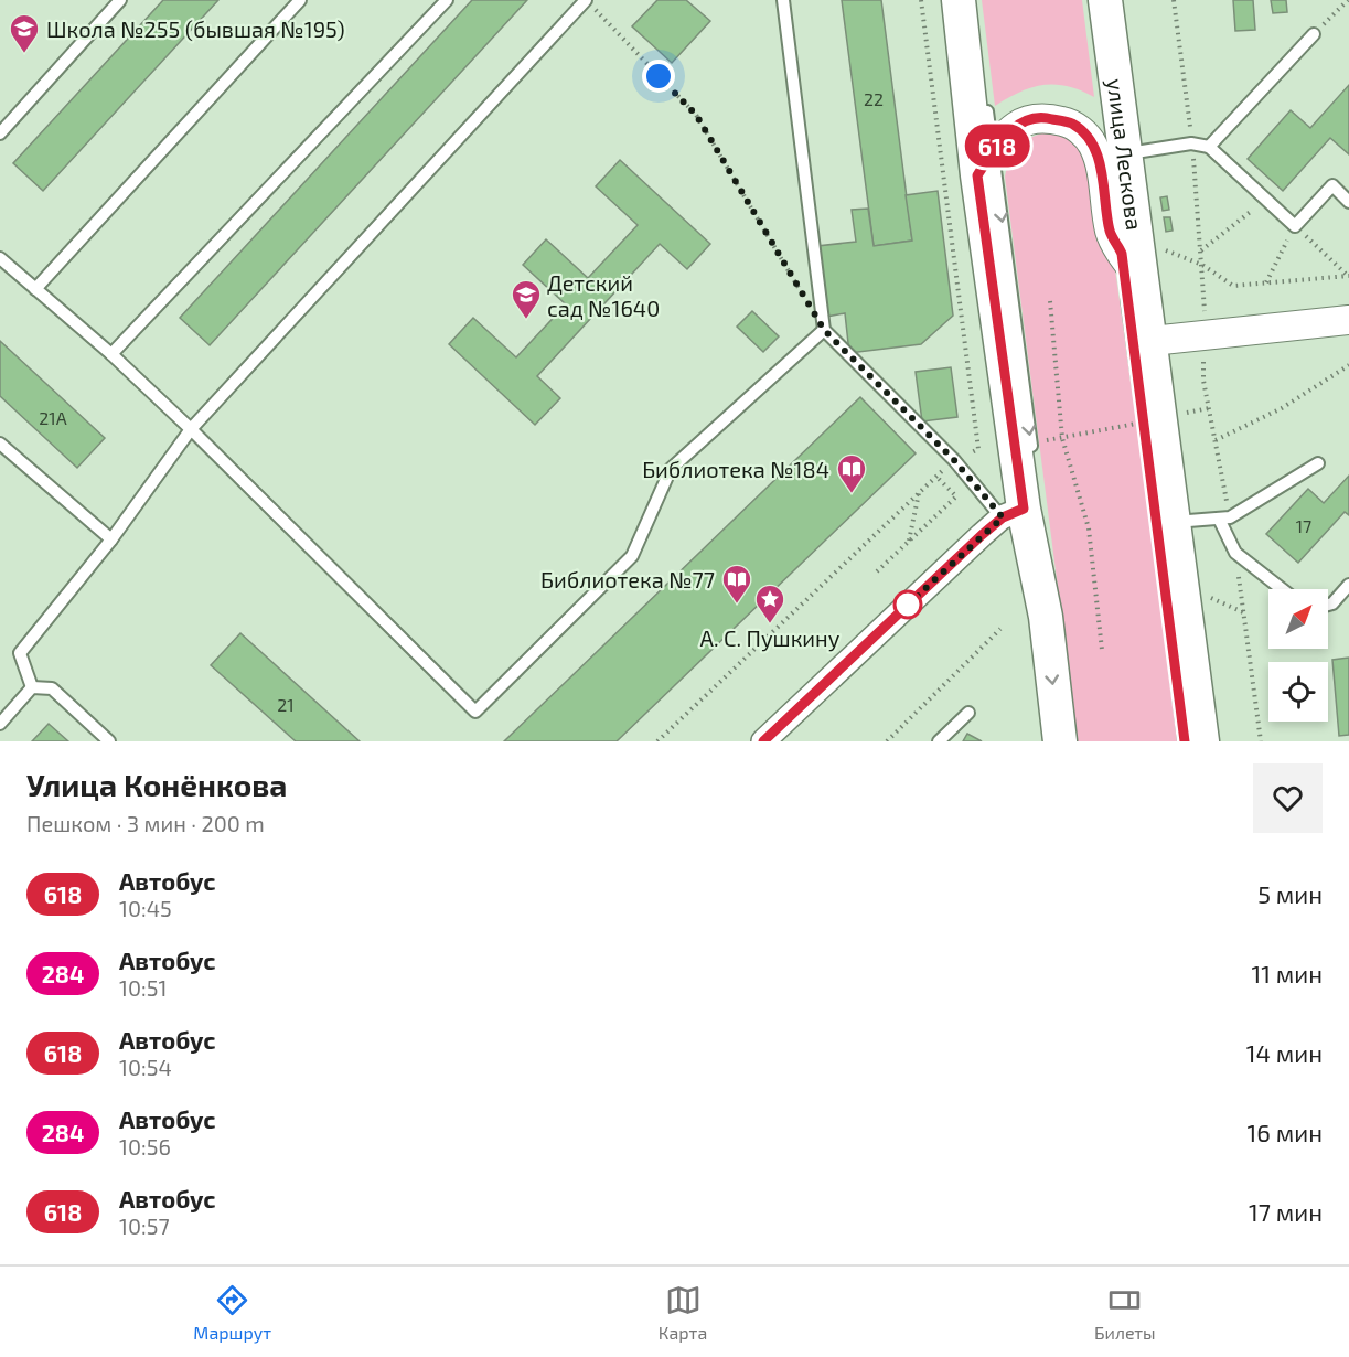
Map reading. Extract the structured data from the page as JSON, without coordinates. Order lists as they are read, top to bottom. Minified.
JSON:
{"streets":{"main road":["улица Лескова"]},"places":{"school or university":["Школа №255 (бывшая №195)","Детский сад №1640"],"library":["Библиотека №184","Библиотека №77"],"place":["А. С. Пушкину"]},"lines":["bus line 618"],"house_numbers":["22","21А","17","21"],"north":"top right","page":{"on_map":"618","heading":["Улица Конёнкова","Пешком · 3 мин · 200 m"],"list":[{"mark":"618","name":"Автобус","note":"10:45","value":"5 мин"},{"mark":"284","name":"Автобус","note":"10:51","value":"11 мин"},{"mark":"618","name":"Автобус","note":"10:54","value":"14 мин"},{"mark":"284","name":"Автобус","note":"10:56","value":"16 мин"},{"mark":"618","name":"Автобус","note":"10:57","value":"17 мин"}],"tabs":["Маршрут","Карта","Билеты"]}}
